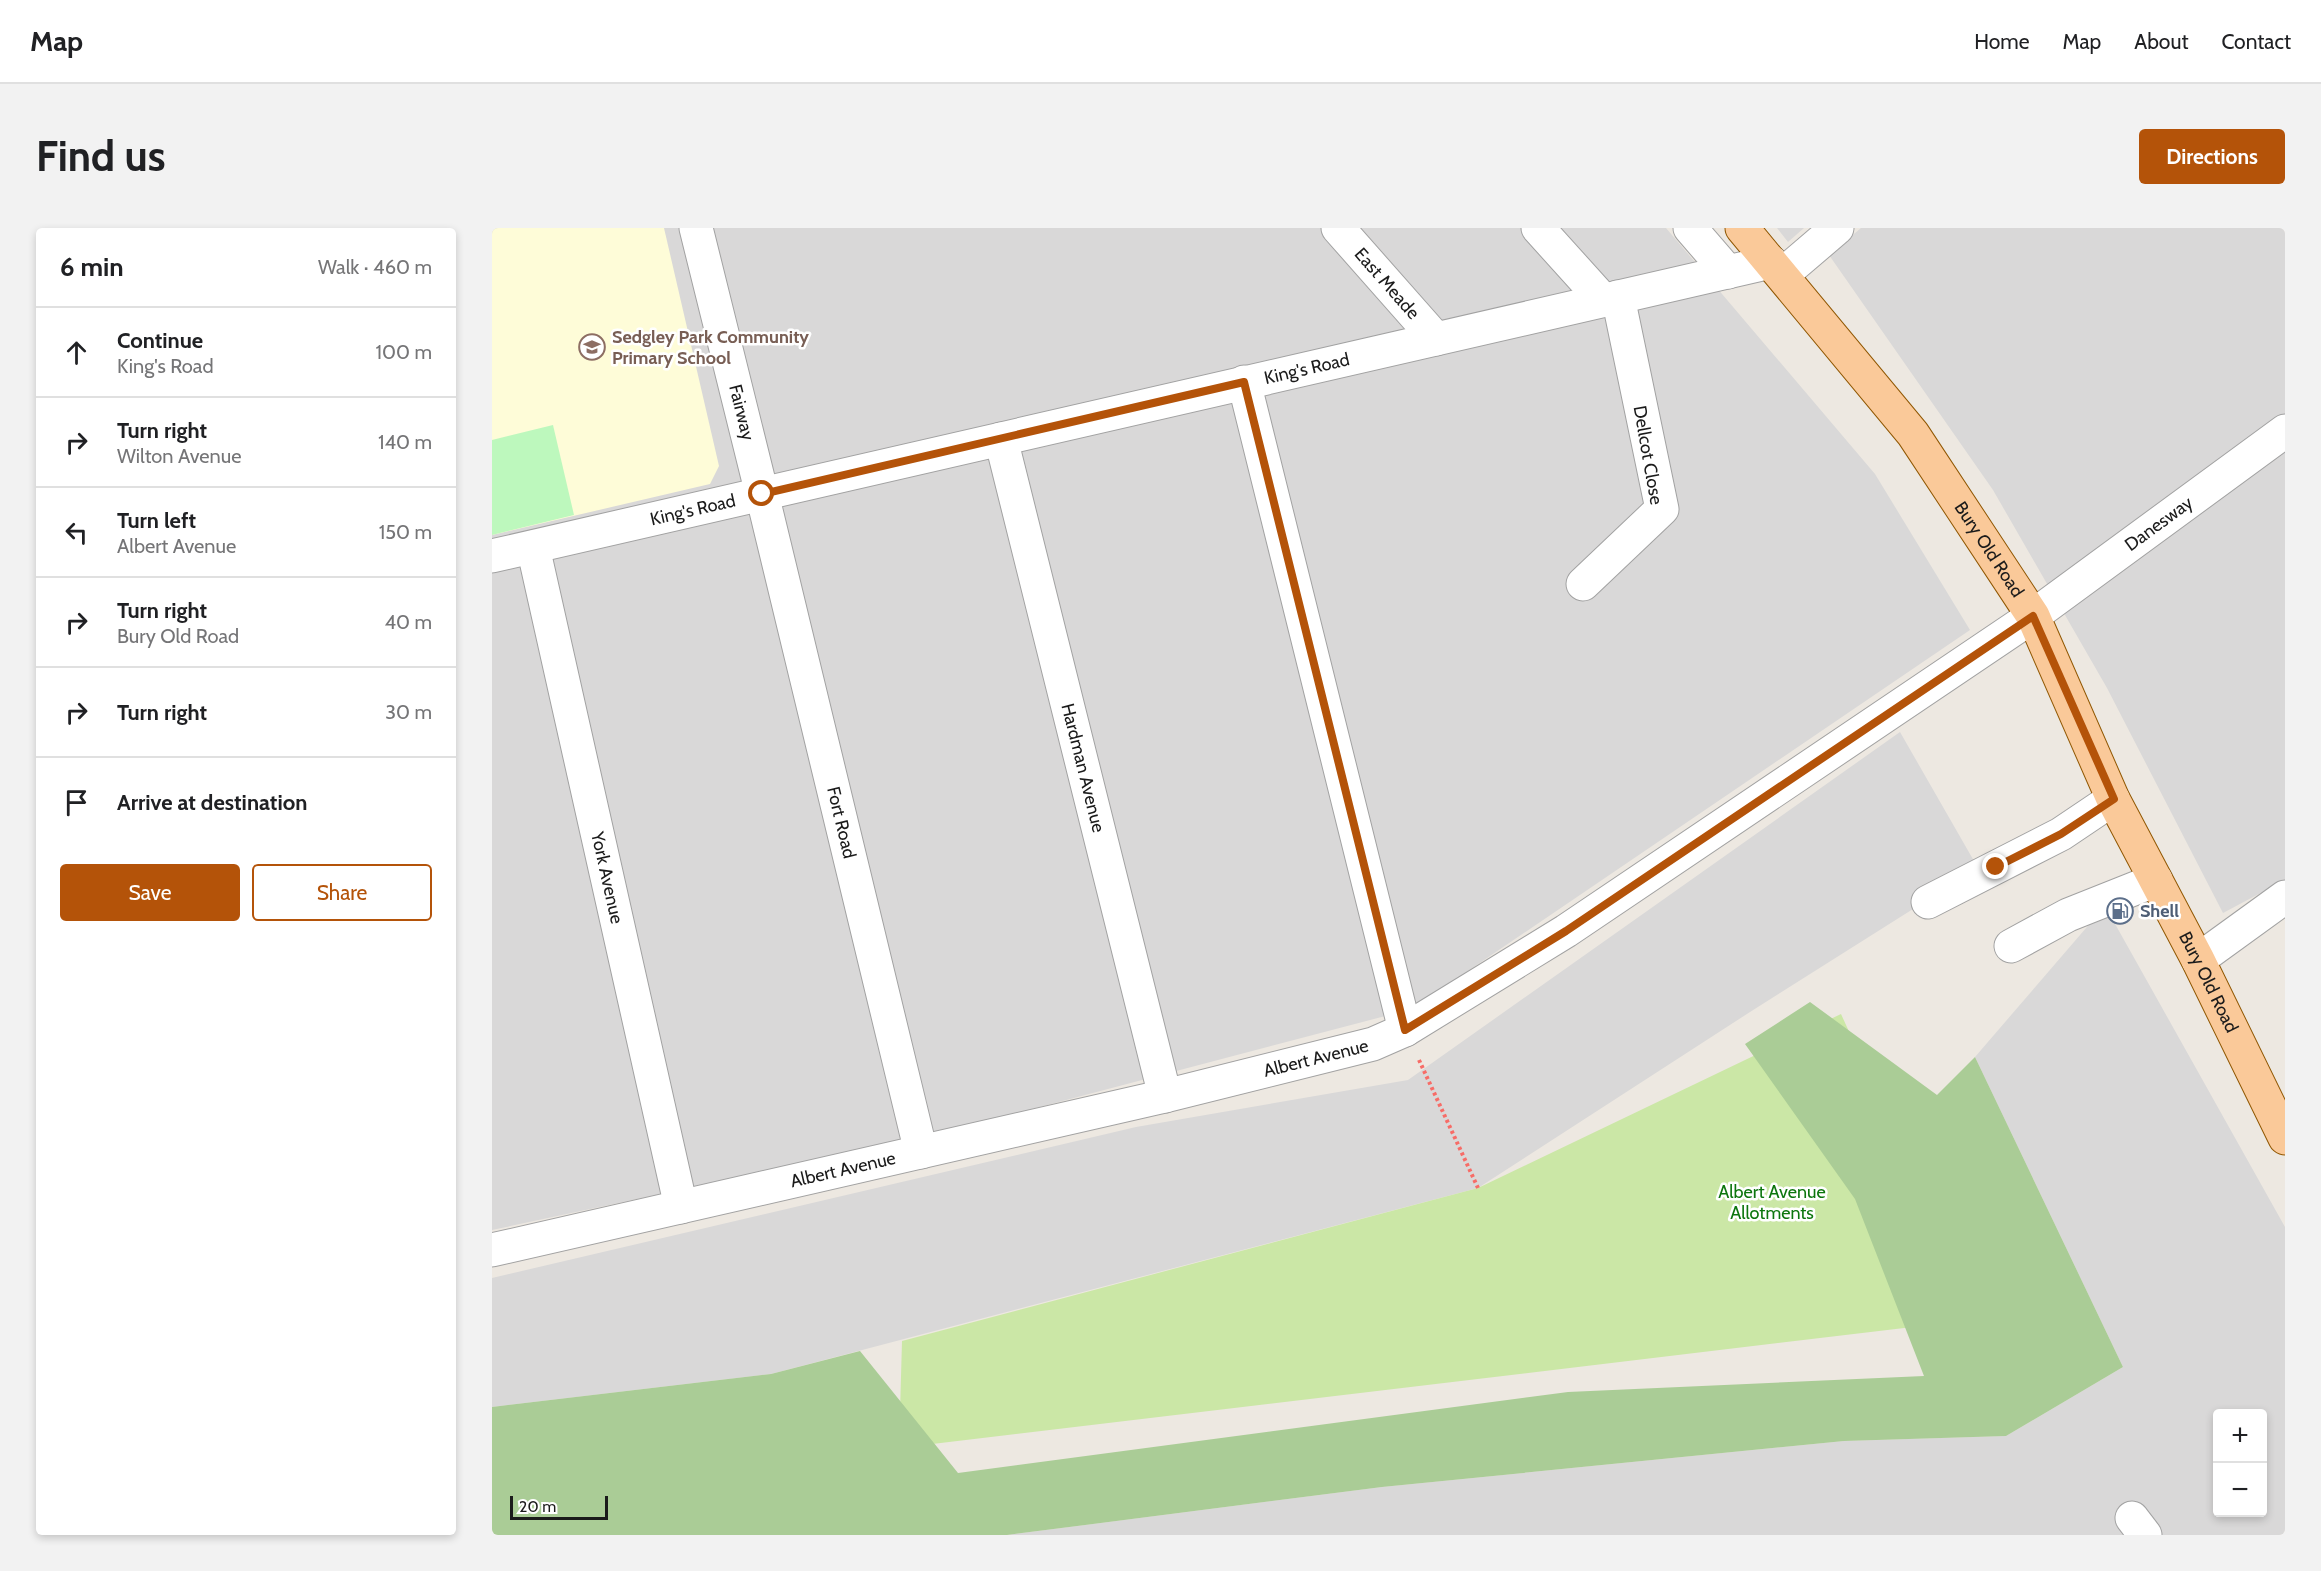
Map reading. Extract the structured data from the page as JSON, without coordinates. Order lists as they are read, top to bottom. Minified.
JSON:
{"streets":{"main road":["Bury Old Road"],"street":["East Meade","King's Road","Fairway","Dellcot Close","Danesway","Hardman Avenue","Fort Road","York Avenue","Albert Avenue"]},"crossings":[["East Meade","King's Road"],["King's Road","Fairway"],["King's Road","Dellcot Close"],["King's Road","Bury Old Road"],["King's Road","Hardman Avenue"],["King's Road","Fort Road"],["King's Road","York Avenue"],["Fairway","Fort Road"],["Danesway","Bury Old Road"],["Danesway","Albert Avenue"],["Bury Old Road","Albert Avenue"],["Hardman Avenue","Albert Avenue"],["Fort Road","Albert Avenue"],["York Avenue","Albert Avenue"]],"parks":["Albert Avenue Allotments"],"places":{"school or university":["Sedgley Park Community Primary School"],"fuel station":["Shell"]},"scale_bar":"20 m","page":{"header":"Map","nav":["Home","Map","About","Contact"],"buttons":["Directions",["Save","Share"]],"title":"Find us","heading":["6 min","Walk · 460 m"],"list":[["Continue","King's Road","100 m"],["Turn right","Wilton Avenue","140 m"],["Turn left","Albert Avenue","150 m"],["Turn right","Bury Old Road","40 m"],["Turn right","30 m"],"Arrive at destination"],"map_buttons":["+","−"],"scale":"20 m"}}
